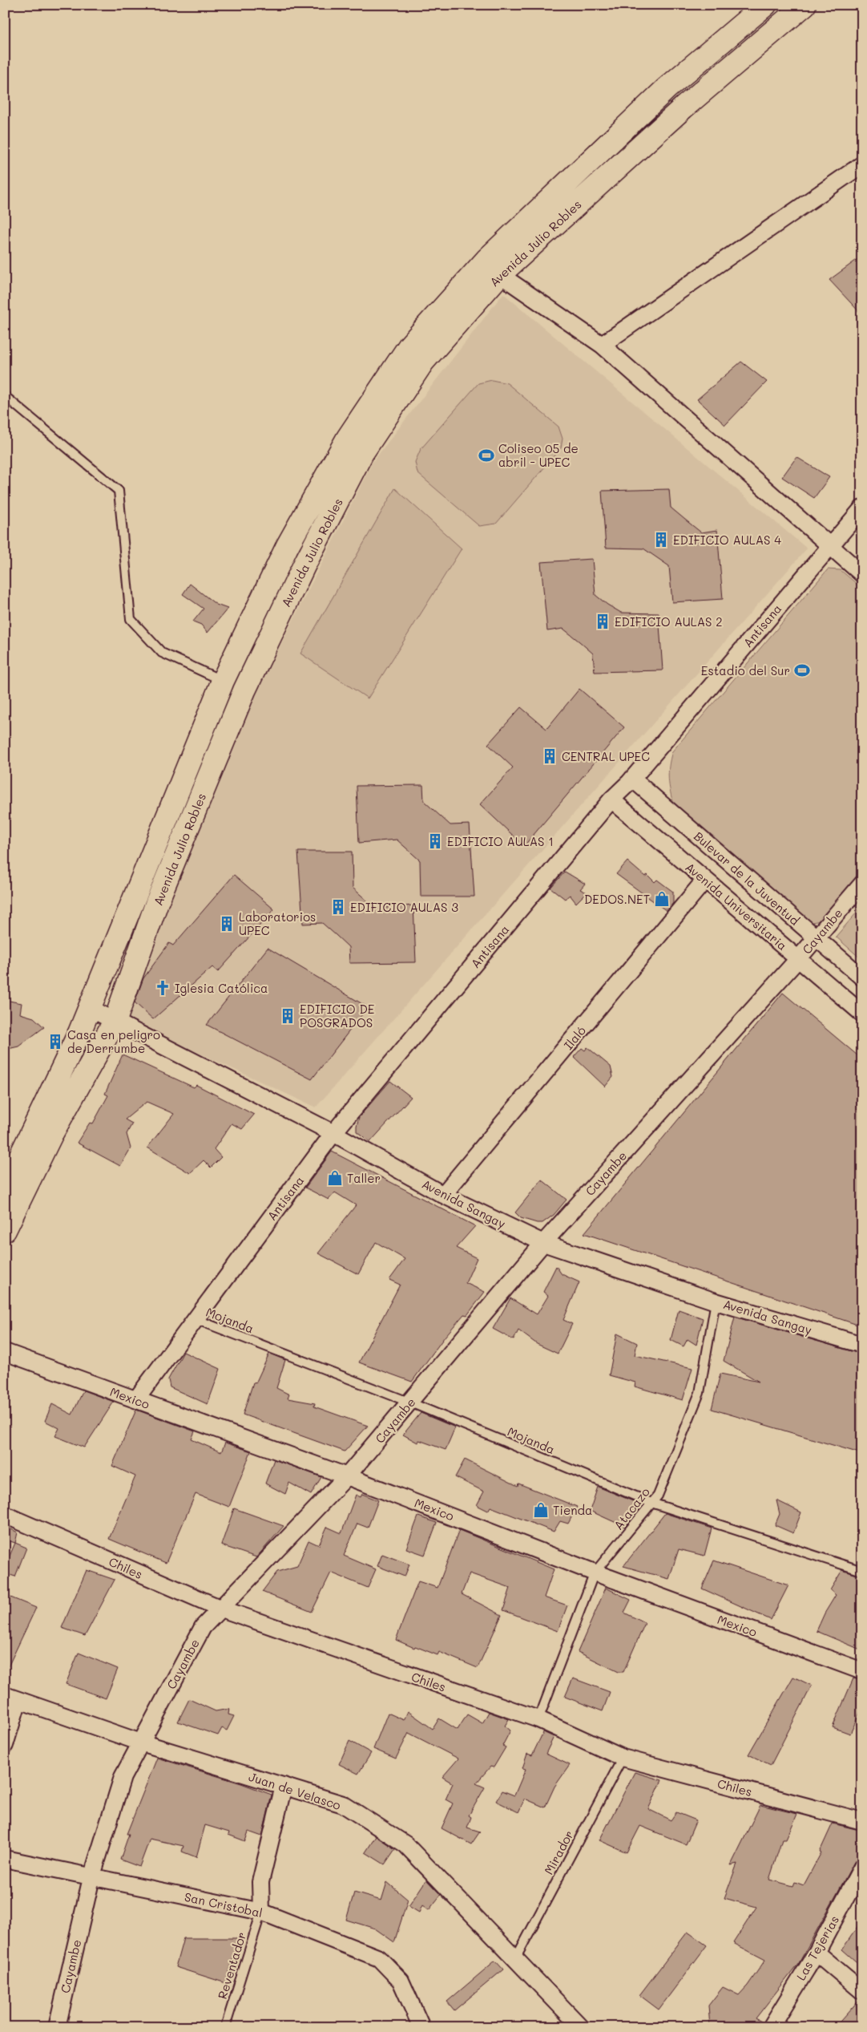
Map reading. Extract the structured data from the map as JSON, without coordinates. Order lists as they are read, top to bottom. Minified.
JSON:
{"streets":{"main road":["Avenida Julio Robles"],"street":["Antisana","Bulevar de la Juventud","Avenida Universitaria","Cayambe","Ilaló","Avenida Sangay","Mexico","Chiles","Juan de Velasco","San Cristobal","Las Tejerias"],"lane":["Mojanda","Atacazo","Mirador","Reventador"]},"crossings":[["Avenida Julio Robles","Avenida Sangay"],["Antisana","Bulevar de la Juventud"],["Antisana","Avenida Universitaria"],["Antisana","Avenida Sangay"],["Antisana","Mojanda"],["Antisana","Mexico"],["Bulevar de la Juventud","Cayambe"],["Avenida Universitaria","Cayambe"],["Avenida Universitaria","Ilaló"],["Cayambe","Avenida Sangay"],["Cayambe","Mojanda"],["Cayambe","Mexico"],["Cayambe","Chiles"],["Cayambe","Juan de Velasco"],["Cayambe","San Cristobal"],["Ilaló","Avenida Sangay"],["Avenida Sangay","Atacazo"],["Mojanda","Atacazo"],["Mexico","Atacazo"],["Atacazo","Chiles"],["Chiles","Mirador"],["Juan de Velasco","Mirador"],["San Cristobal","Reventador"]],"places":{"sports":["Coliseo 05 de abril - UPEC","Estadio del Sur"],"building":["EDIFICIO AULAS 4","EDIFICIO AULAS 2","CENTRAL UPEC","EDIFICIO AULAS 1","EDIFICIO AULAS 3","Laboratorios UPEC","EDIFICIO DE POSGRADOS","Casa en peligro de Derrumbe"],"shop":["DEDOS.NET","Taller","Tienda"],"church":["Iglesia Católica"]}}
